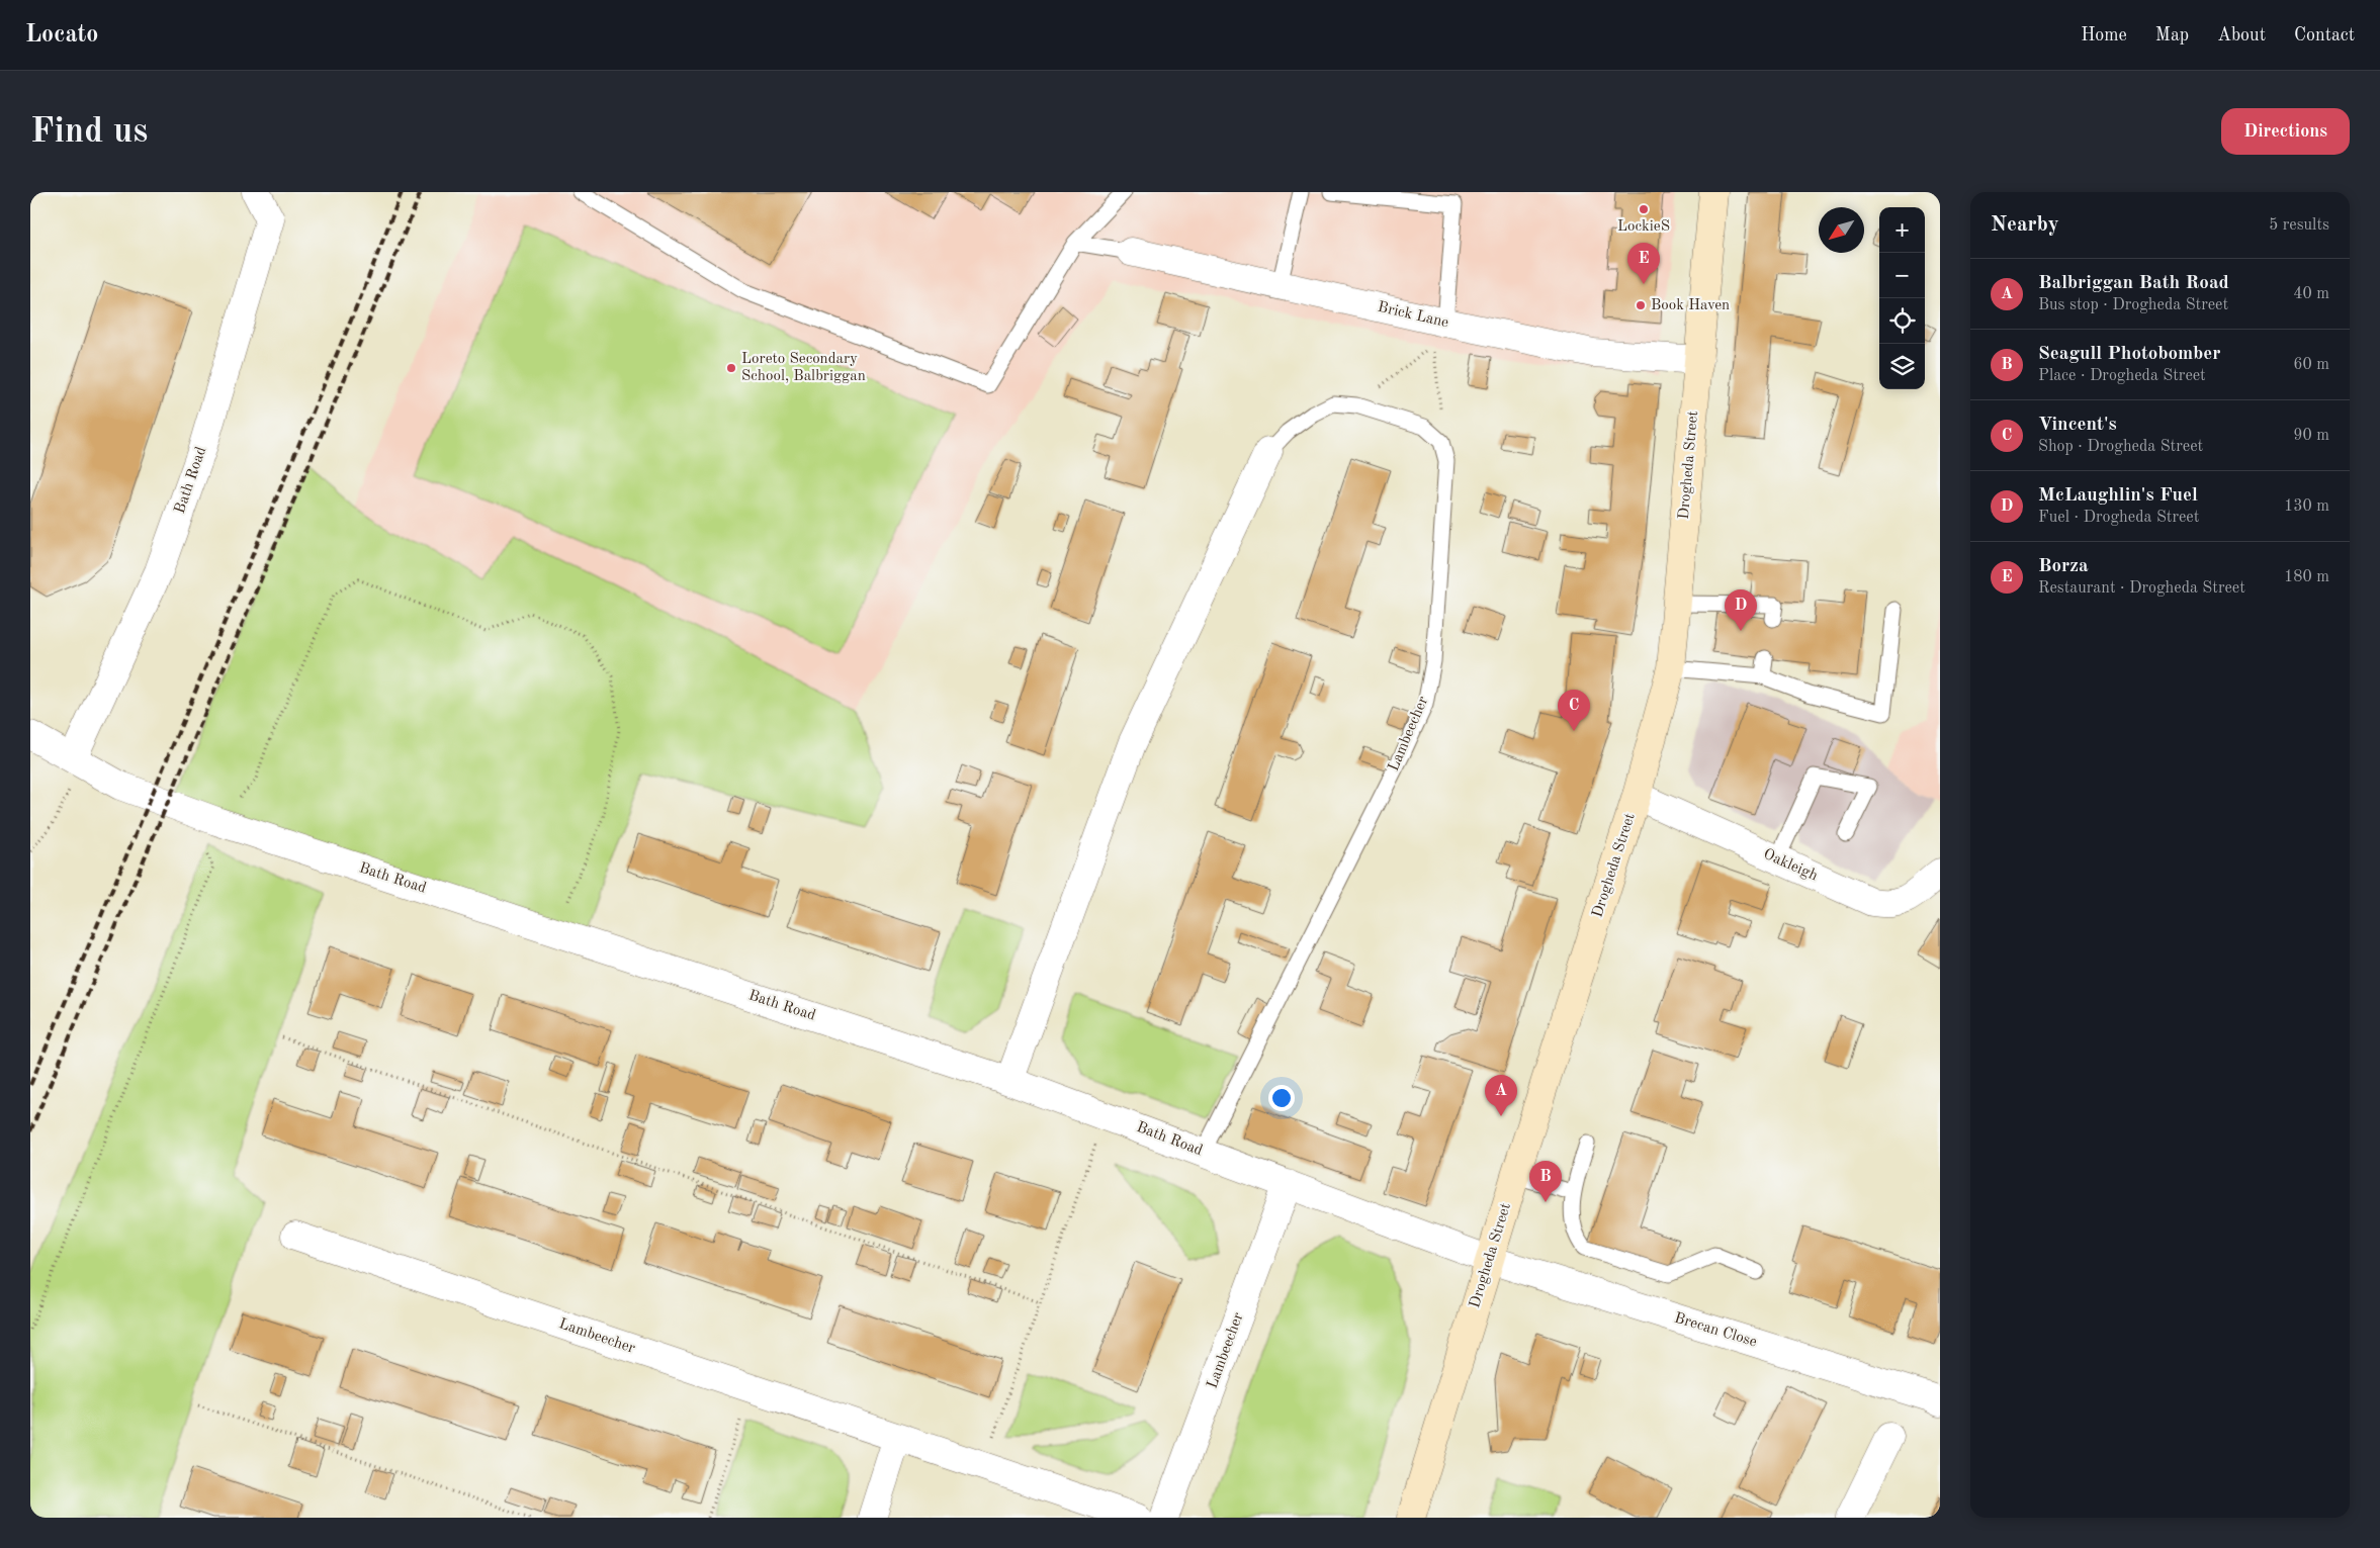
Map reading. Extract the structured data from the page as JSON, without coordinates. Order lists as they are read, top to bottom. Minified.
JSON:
{"streets":{"main road":["Drogheda Street"],"street":["Brick Lane","Bath Road","Lambeecher","Oakleigh","Brecan Close"]},"crossings":[["Brick Lane","Drogheda Street"],["Drogheda Street","Bath Road"],["Drogheda Street","Oakleigh"],["Drogheda Street","Brecan Close"],["Bath Road","Lambeecher"],["Bath Road","Brecan Close"]],"places":["LockieS","Book Haven","Loreto Secondary School, Balbriggan"],"north":"bottom left","page":{"header":"Locato","nav":["Home","Map","About","Contact"],"buttons":"Directions","title":"Find us","heading":["Nearby","5 results"],"map_buttons":["+","−"],"pins":["E","D","C","A","B"],"list":[{"mark":"A","name":"Balbriggan Bath Road","note":"Bus stop · Drogheda Street","value":"40 m"},{"mark":"B","name":"Seagull Photobomber","note":"Place · Drogheda Street","value":"60 m"},{"mark":"C","name":"Vincent's","note":"Shop · Drogheda Street","value":"90 m"},{"mark":"D","name":"McLaughlin's Fuel","note":"Fuel · Drogheda Street","value":"130 m"},{"mark":"E","name":"Borza","note":"Restaurant · Drogheda Street","value":"180 m"}]}}
